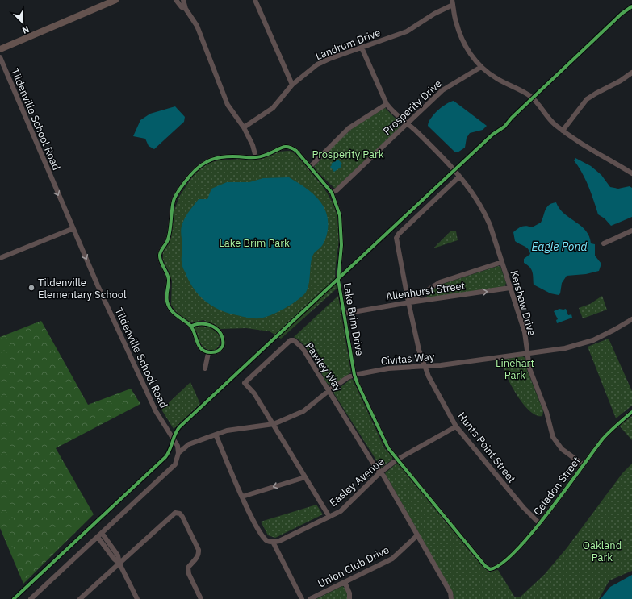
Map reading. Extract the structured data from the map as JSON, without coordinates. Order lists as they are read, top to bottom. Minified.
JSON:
{"streets":{"street":["Landrum Drive","Prosperity Drive","Tildenville School Road","Allenhurst Street","Kershaw Drive","Lake Brim Drive","Civitas Way","Pawley Way","Hunts Point Street","Easley Avenue","Celadon Street","Union Club Drive"]},"crossings":[["Prosperity Drive","Kershaw Drive"],["Prosperity Drive","Lake Brim Drive"],["Tildenville School Road","Civitas Way"],["Allenhurst Street","Kershaw Drive"],["Allenhurst Street","Lake Brim Drive"],["Allenhurst Street","Hunts Point Street"],["Kershaw Drive","Civitas Way"],["Kershaw Drive","Hunts Point Street"],["Kershaw Drive","Celadon Street"],["Lake Brim Drive","Civitas Way"],["Lake Brim Drive","Easley Avenue"],["Lake Brim Drive","Celadon Street"],["Civitas Way","Pawley Way"],["Civitas Way","Hunts Point Street"],["Pawley Way","Easley Avenue"],["Pawley Way","Union Club Drive"],["Hunts Point Street","Easley Avenue"],["Hunts Point Street","Celadon Street"]],"one_way":["Tildenville School Road"],"water":["Eagle Pond"],"parks":["Prosperity Park","Lake Brim Park","Linehart Park","Oakland Park"],"places":["Tildenville Elementary School"],"north":"bottom right"}
